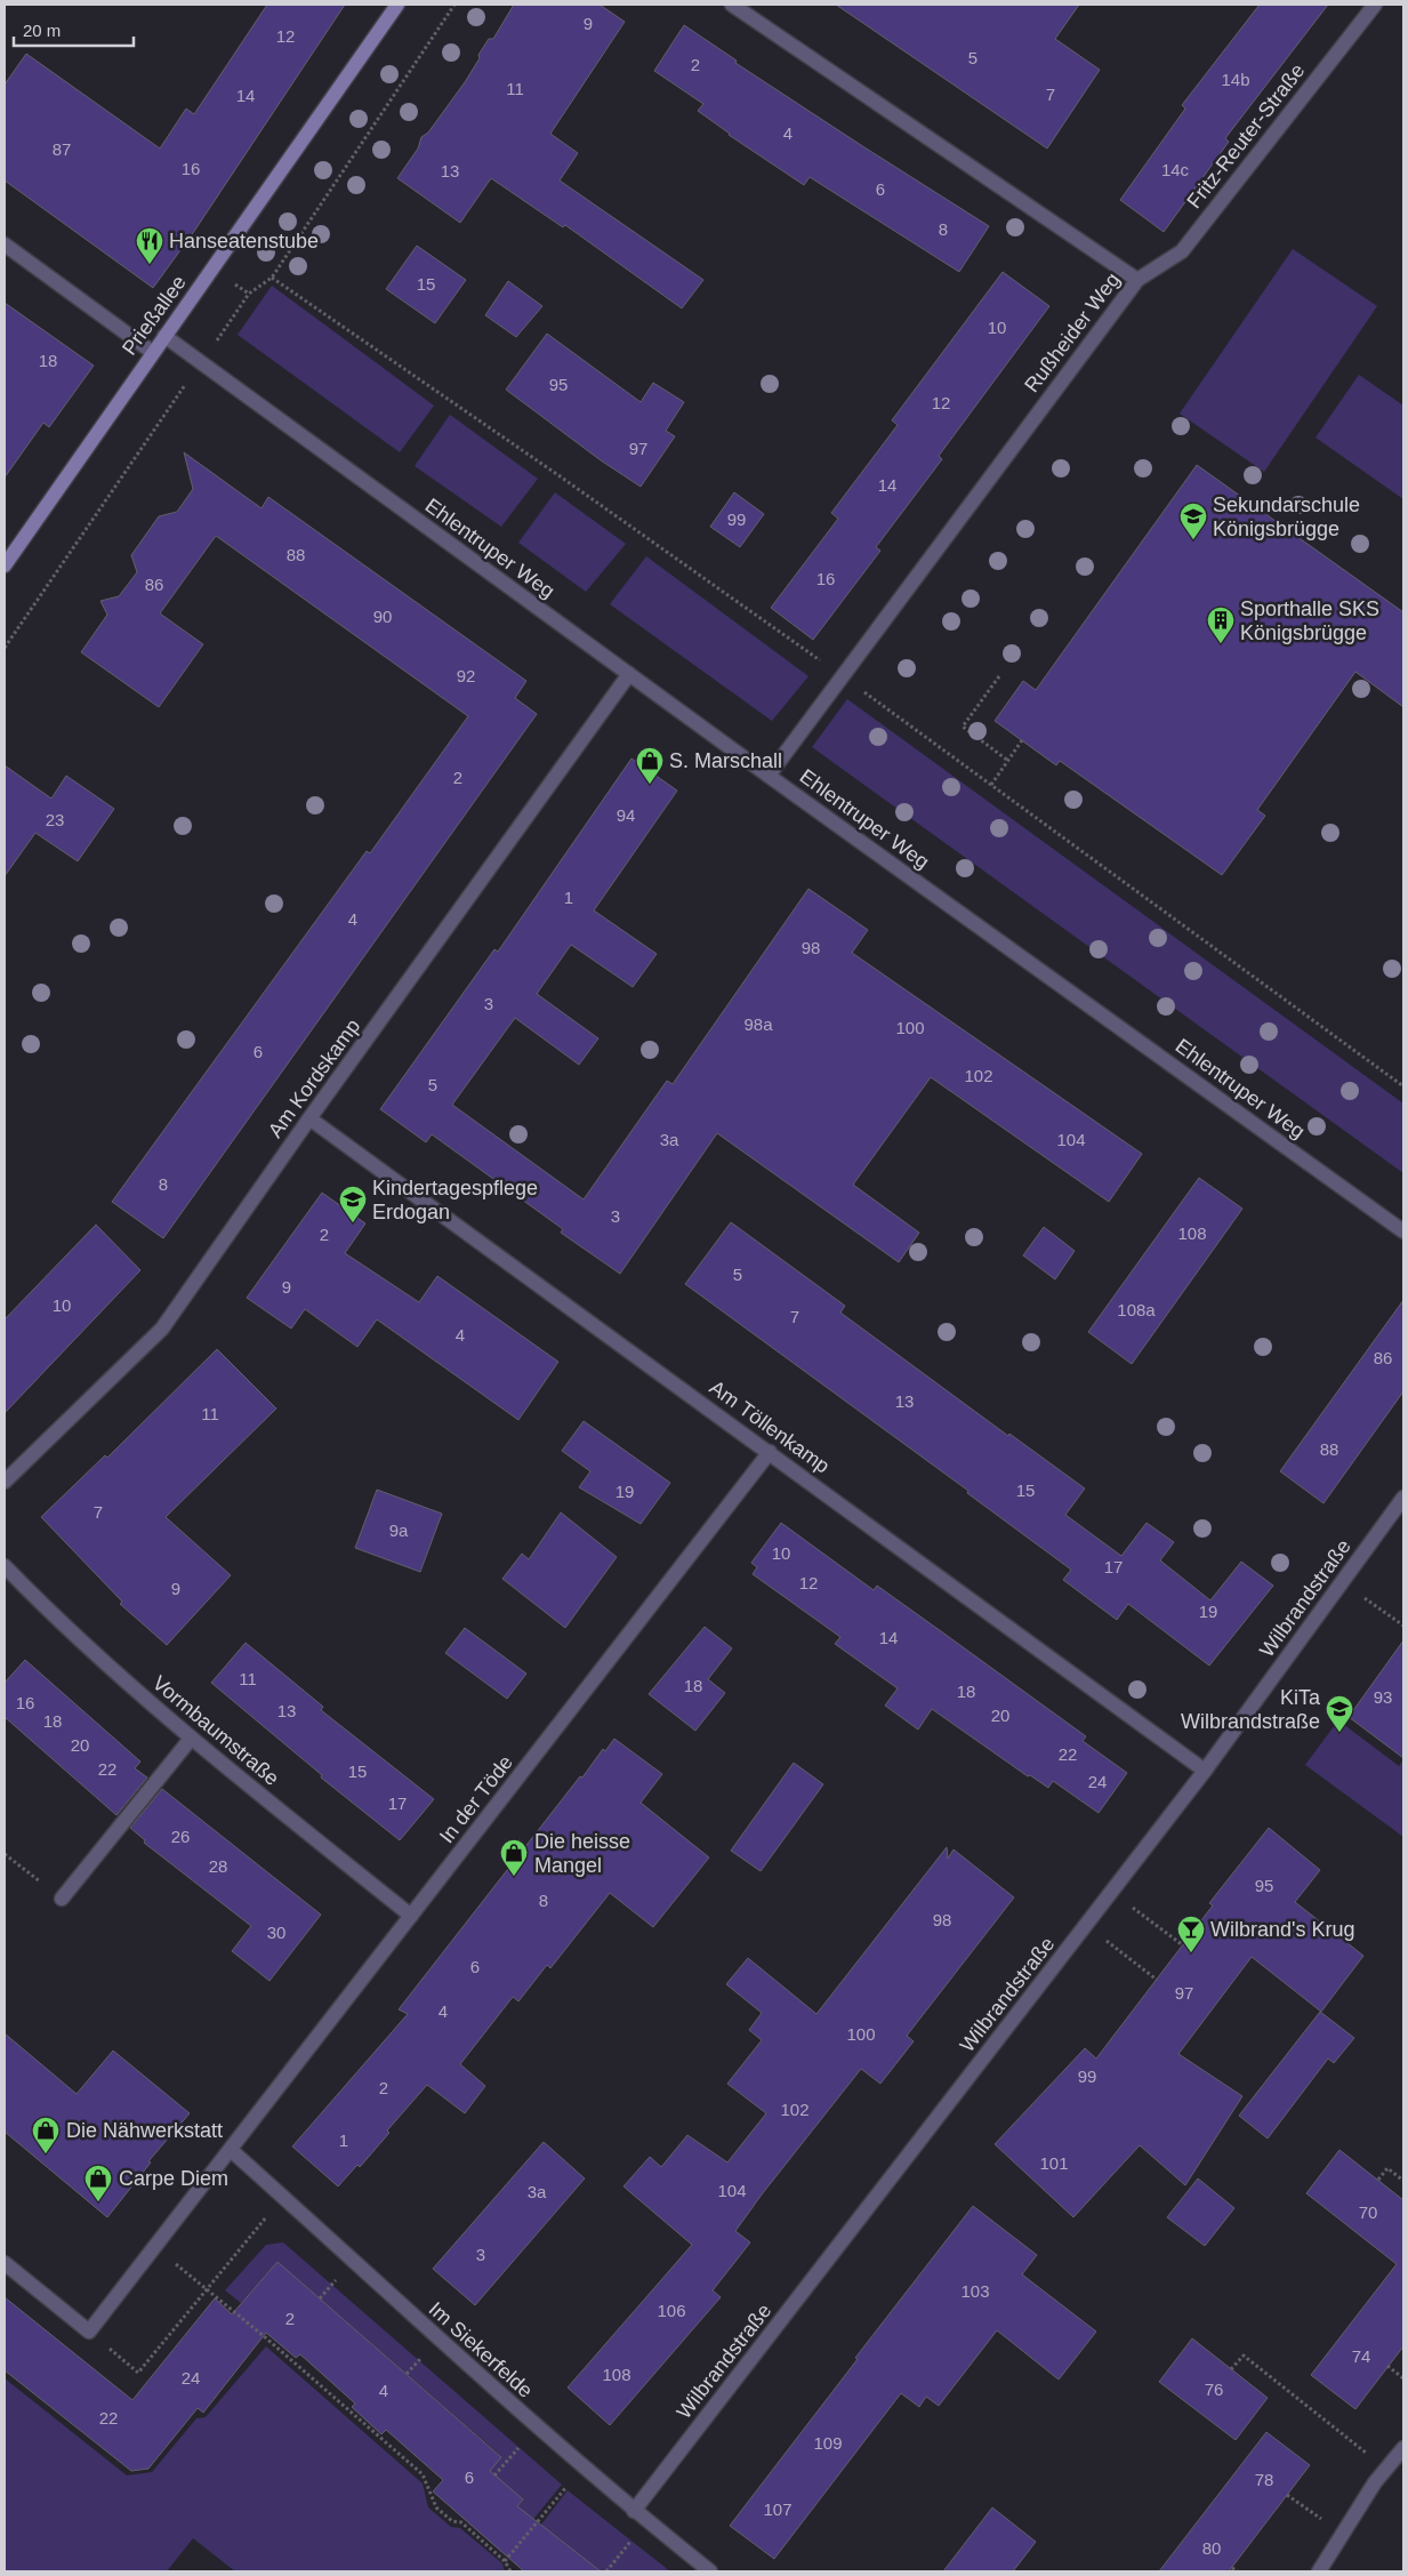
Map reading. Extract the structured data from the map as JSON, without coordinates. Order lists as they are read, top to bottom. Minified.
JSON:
{"streets":{"street":["Fritz-Reuter-Straße","Prießallee","Rußheider Weg","Ehlentruper Weg","Am Kordskamp","Am Töllenkamp","Wilbrandstraße","Vormbaumstraße","In der Töde","Im Siekerfelde"]},"crossings":[["Fritz-Reuter-Straße","Rußheider Weg"],["Prießallee","Ehlentruper Weg"],["Rußheider Weg","Ehlentruper Weg"],["Ehlentruper Weg","Am Kordskamp"],["Am Kordskamp","Am Töllenkamp"],["Am Töllenkamp","Wilbrandstraße"],["Am Töllenkamp","In der Töde"],["Wilbrandstraße","Im Siekerfelde"],["Vormbaumstraße","In der Töde"],["In der Töde","Im Siekerfelde"]],"places":{"restaurant":["Hanseatenstube"],"school or university":["Sekundarschule Königsbrügge","Kindertagespflege Erdogan","KiTa Wilbrandstraße"],"building":["Sporthalle SKS Königsbrügge"],"shop":["S. Marschall","Die heisse Mangel","Die Nähwerkstatt","Carpe Diem"],"bar":["Wilbrand's Krug"]},"house_numbers":["9","12","5","2","14b","11","7","14","4","87","16","14c","13","6","8","15","10","18","95","12","97","14","99","88","16","86","90","92","2","94","23","1","4","98","3","98a","100","6","102","5","3a","104","8","3","108","2","5","9","10","108a","7","4","86","13","11","88","15","19","7","9a","10","17","12","9","19","14","11","18","18","93","16","13","20","18","20","22","22","15","24","17","26","28","95","8","98","30","6","97","4","100","99","2","102","1","101","104","3a","70","3","103","106","2","74","108","24","76","4","22","109","6","78","107","80"],"scale_bar":"20 m"}
